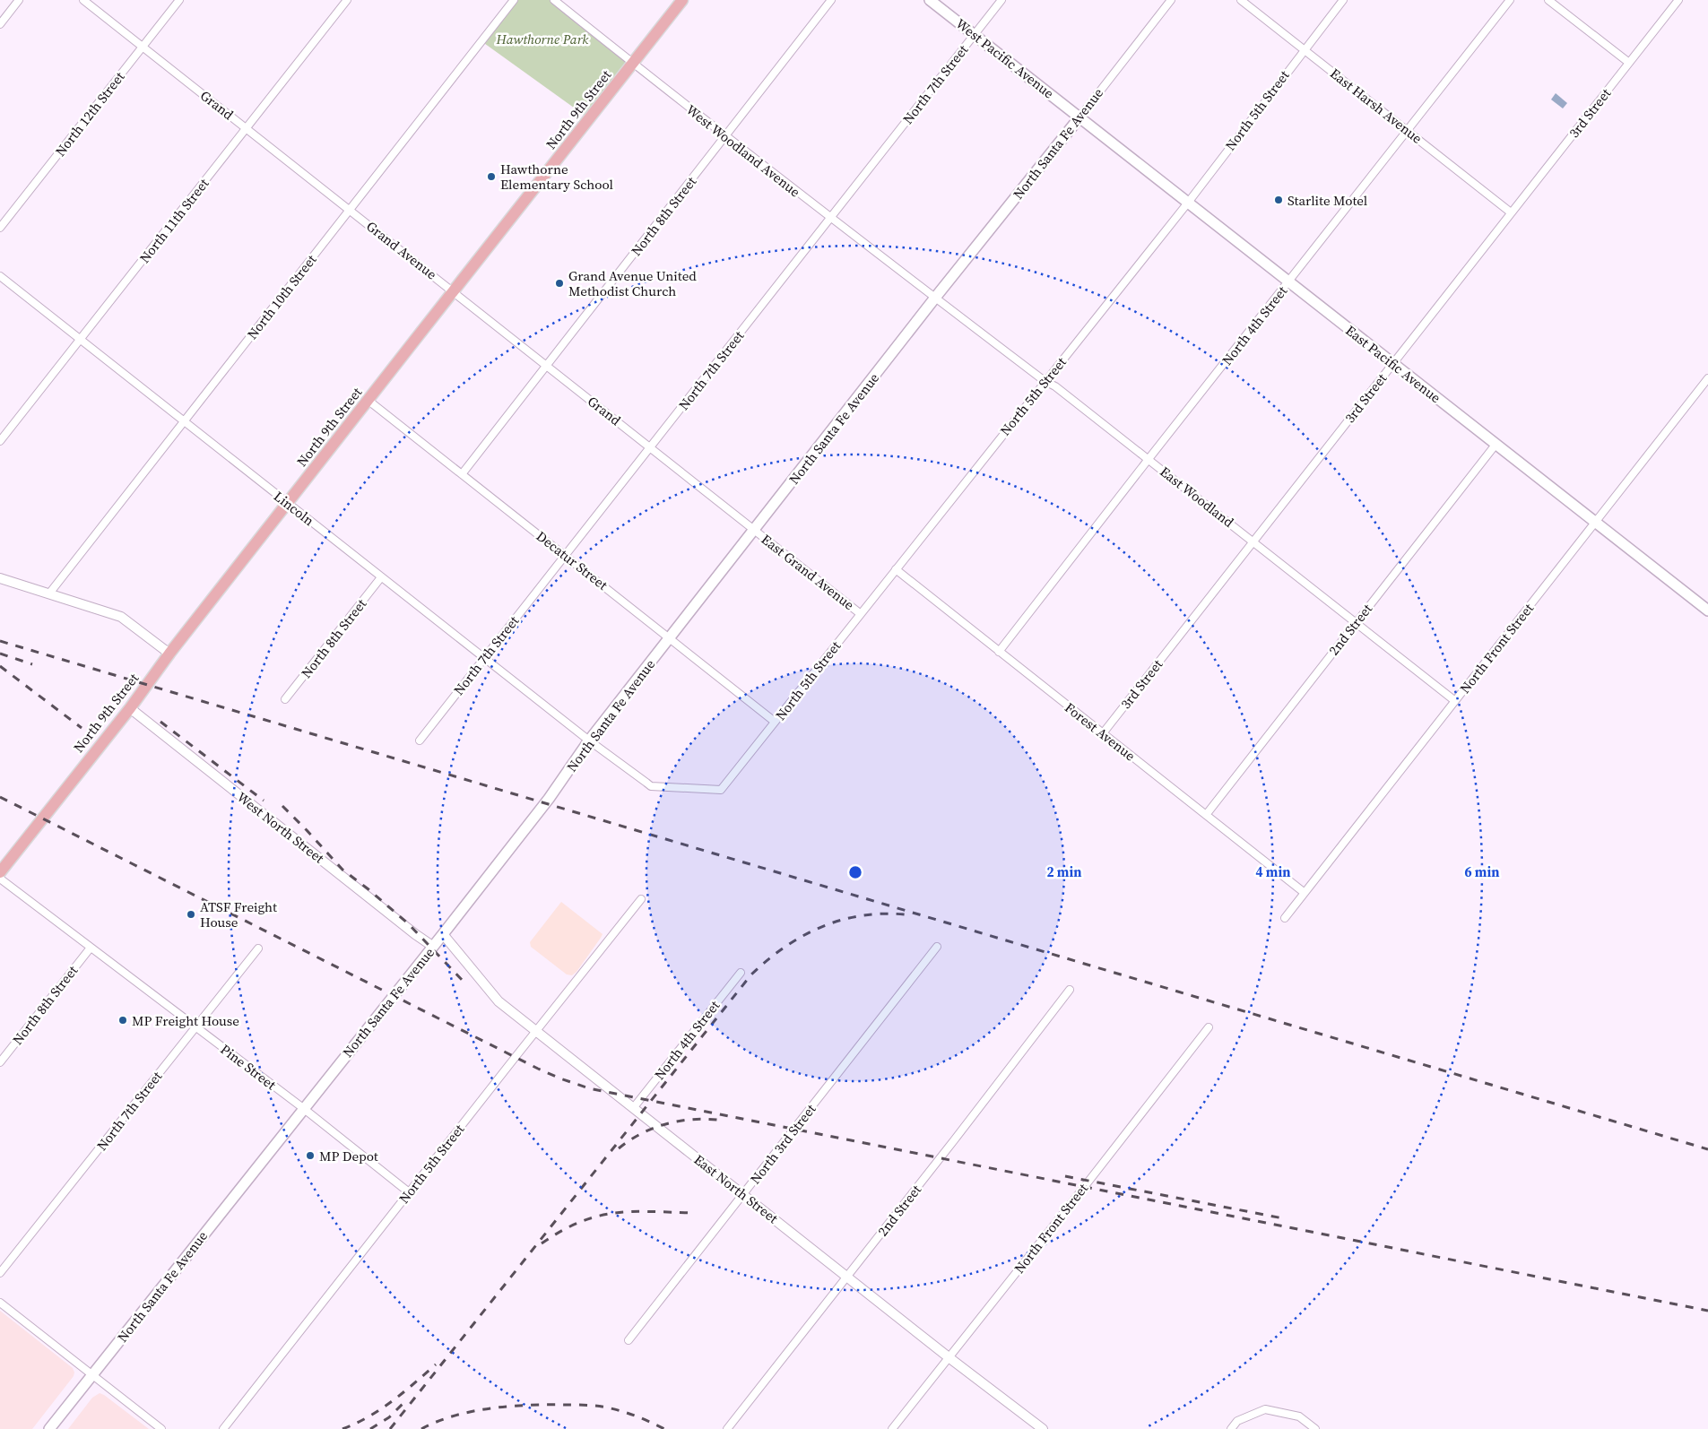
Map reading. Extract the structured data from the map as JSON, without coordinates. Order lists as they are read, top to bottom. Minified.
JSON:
{"streets":{"main road":["West Pacific Avenue","North 9th Street","North Santa Fe Avenue","East Pacific Avenue"],"street":["North 7th Street","Grand","East Harsh Avenue","North 5th Street","3rd Street","North 12th Street","West Woodland Avenue","North 8th Street","North 11th Street","Grand Avenue","North 10th Street","North 4th Street","East Woodland","Lincoln","Decatur Street","East Grand Avenue","2nd Street","North Front Street","Forest Avenue","West North Street","Pine Street","North 3rd Street","East North Street"]},"crossings":[["West Pacific Avenue","North 7th Street"],["West Pacific Avenue","North Santa Fe Avenue"],["West Pacific Avenue","East Pacific Avenue"],["North 7th Street","Grand"],["North 7th Street","West Woodland Avenue"],["North 7th Street","Lincoln"],["North 7th Street","Decatur Street"],["North 7th Street","Pine Street"],["Grand","North 9th Street"],["Grand","North 12th Street"],["Grand","North Santa Fe Avenue"],["Grand","North 8th Street"],["Grand","North 11th Street"],["Grand","Grand Avenue"],["Grand","North 10th Street"],["Grand","East Grand Avenue"],["East Harsh Avenue","North 5th Street"],["East Harsh Avenue","3rd Street"],["East Harsh Avenue","North 4th Street"],["North 9th Street","West Woodland Avenue"],["North 9th Street","Grand Avenue"],["North 9th Street","Lincoln"],["North 9th Street","Decatur Street"],["North 9th Street","West North Street"],["North 5th Street","East Pacific Avenue"],["North 5th Street","East Woodland"],["North 5th Street","Lincoln"],["North 5th Street","Decatur Street"],["North 5th Street","East Grand Avenue"],["North 5th Street","Forest Avenue"],["North 5th Street","Pine Street"],["North 5th Street","East North Street"],["3rd Street","East Pacific Avenue"],["3rd Street","East Woodland"],["3rd Street","Forest Avenue"],["North Santa Fe Avenue","West Woodland Avenue"],["North Santa Fe Avenue","East Pacific Avenue"],["North Santa Fe Avenue","East Woodland"],["North Santa Fe Avenue","Lincoln"],["North Santa Fe Avenue","Decatur Street"],["North Santa Fe Avenue","East Grand Avenue"],["North Santa Fe Avenue","West North Street"],["North Santa Fe Avenue","Pine Street"],["North Santa Fe Avenue","East North Street"],["West Woodland Avenue","North 8th Street"],["West Woodland Avenue","East Woodland"],["North 8th Street","Lincoln"],["North 8th Street","Decatur Street"],["North 8th Street","Pine Street"],["North 11th Street","Lincoln"],["Grand Avenue","North 10th Street"],["North 10th Street","Lincoln"],["North 4th Street","East Pacific Avenue"],["North 4th Street","East Woodland"],["North 4th Street","Forest Avenue"],["North 4th Street","East North Street"],["East Pacific Avenue","2nd Street"],["East Pacific Avenue","North Front Street"],["East Woodland","2nd Street"],["East Woodland","North Front Street"],["2nd Street","Forest Avenue"],["2nd Street","East North Street"],["North Front Street","Forest Avenue"],["North Front Street","East North Street"],["North 3rd Street","East North Street"]],"parks":["Hawthorne Park"],"places":["Hawthorne Elementary School","Starlite Motel","Grand Avenue United Methodist Church","ATSF Freight House","MP Freight House","MP Depot"],"rings":["2 min","4 min","6 min"]}
